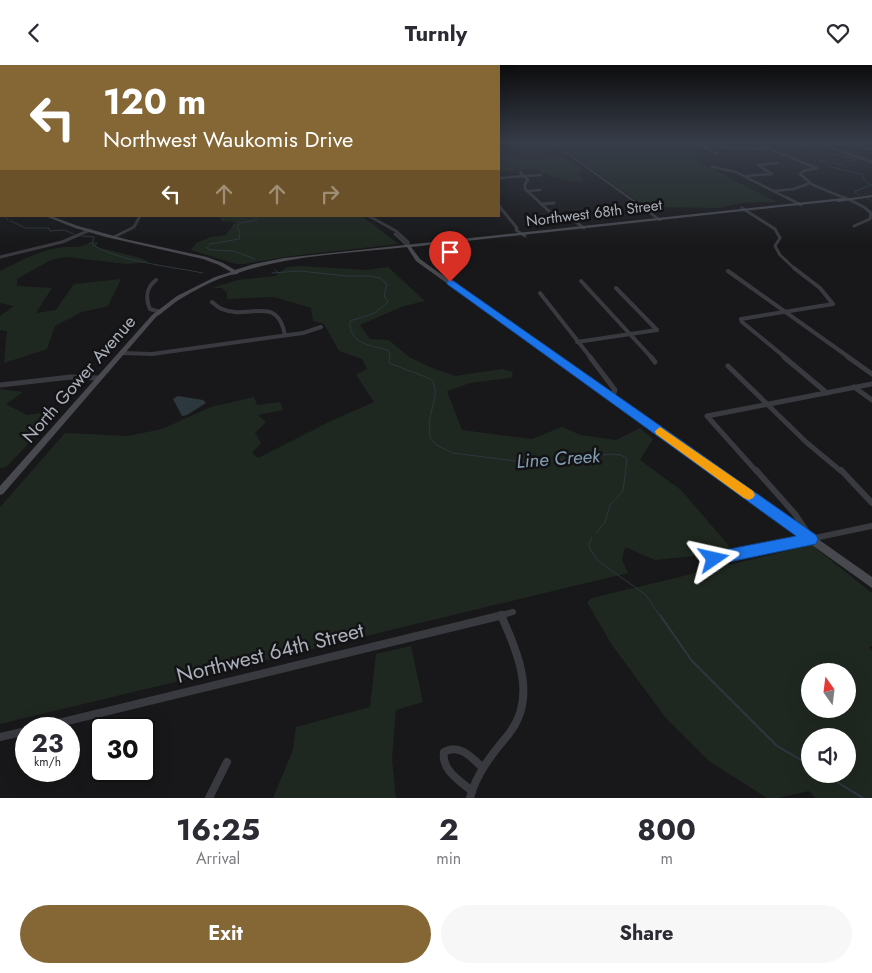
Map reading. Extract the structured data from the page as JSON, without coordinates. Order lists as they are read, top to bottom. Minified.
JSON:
{"streets":{"main road":["Northwest 68th Street","North Gower Avenue"],"street":["Northwest 64th Street"]},"crossings":[["Northwest 68th Street","North Gower Avenue"]],"water":["Line Creek"],"north":"top","page":{"header":"Turnly","turn":["120 m","Northwest Waukomis Drive"],"speed":"23 km/h","limit":"30","eta":["16:25","Arrival","2","min","800","m"],"buttons":["Exit","Share"]}}
